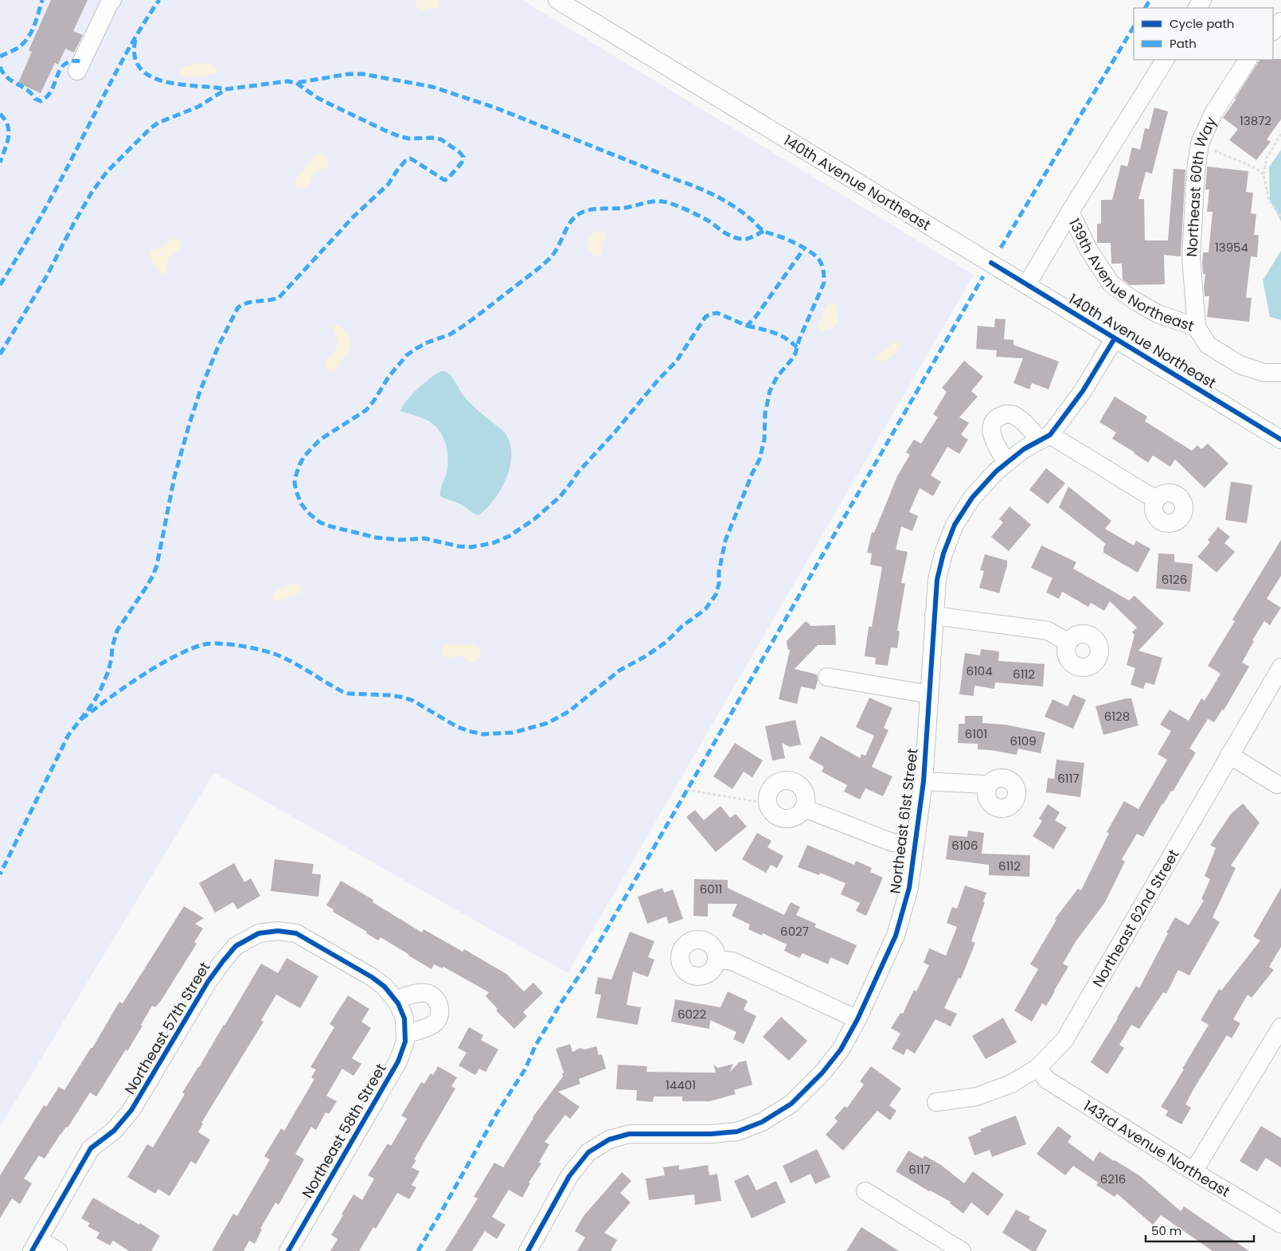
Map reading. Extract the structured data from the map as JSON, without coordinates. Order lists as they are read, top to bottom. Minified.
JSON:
{"streets":{"street":["140th Avenue Northeast","Northeast 60th Way","139th Avenue Northeast","Northeast 61st Street","Northeast 62nd Street","Northeast 57th Street","Northeast 58th Street","143rd Avenue Northeast"]},"crossings":[["140th Avenue Northeast","Northeast 61st Street"],["Northeast 60th Way","139th Avenue Northeast"],["Northeast 62nd Street","143rd Avenue Northeast"],["Northeast 57th Street","Northeast 58th Street"]],"house_numbers":["13872","13954","6126","6104","6112","6128","6101","6109","6117","6106","6112","6011","6027","6022","14401","6117","6216"],"legend":["Cycle path","Path"],"scale_bar":"50 m"}
